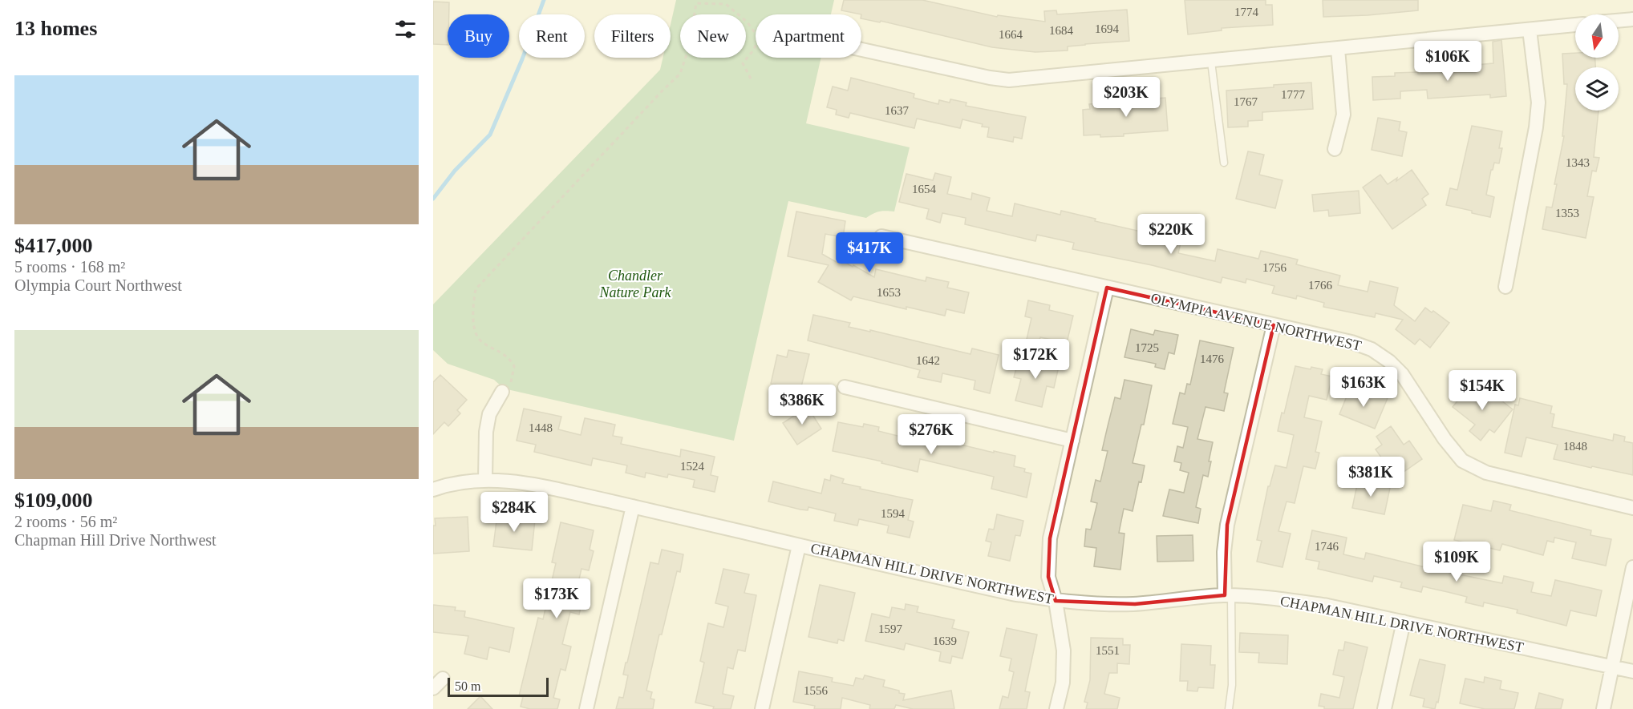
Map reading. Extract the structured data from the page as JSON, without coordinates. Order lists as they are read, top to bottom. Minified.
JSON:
{"streets":{"street":["OLYMPIA AVENUE NORTHWEST","CHAPMAN HILL DRIVE NORTHWEST"]},"parks":["Chandler Nature Park"],"house_numbers":["1774","1694","1684","1664","1777","1767","1637","1343","1654","1353","1756","1766","1653","1725","1476","1642","1448","1848","1524","1594","1746","1597","1639","1551","1556"],"scale_bar":"50 m","north":"bottom","page":{"heading":"13 homes","chip":["Buy","Rent","Filters","New","Apartment"],"price":["$106K","$203K","$220K","$417K","$172K","$163K","$154K","$386K","$276K","$381K","$284K","$109K","$173K"],"list":[{"name":"$417,000","note":"5 rooms · 168 m² · Olympia Court Northwest"},{"name":"$109,000","note":"2 rooms · 56 m² · Chapman Hill Drive Northwest"}],"scale":"50 m"}}
